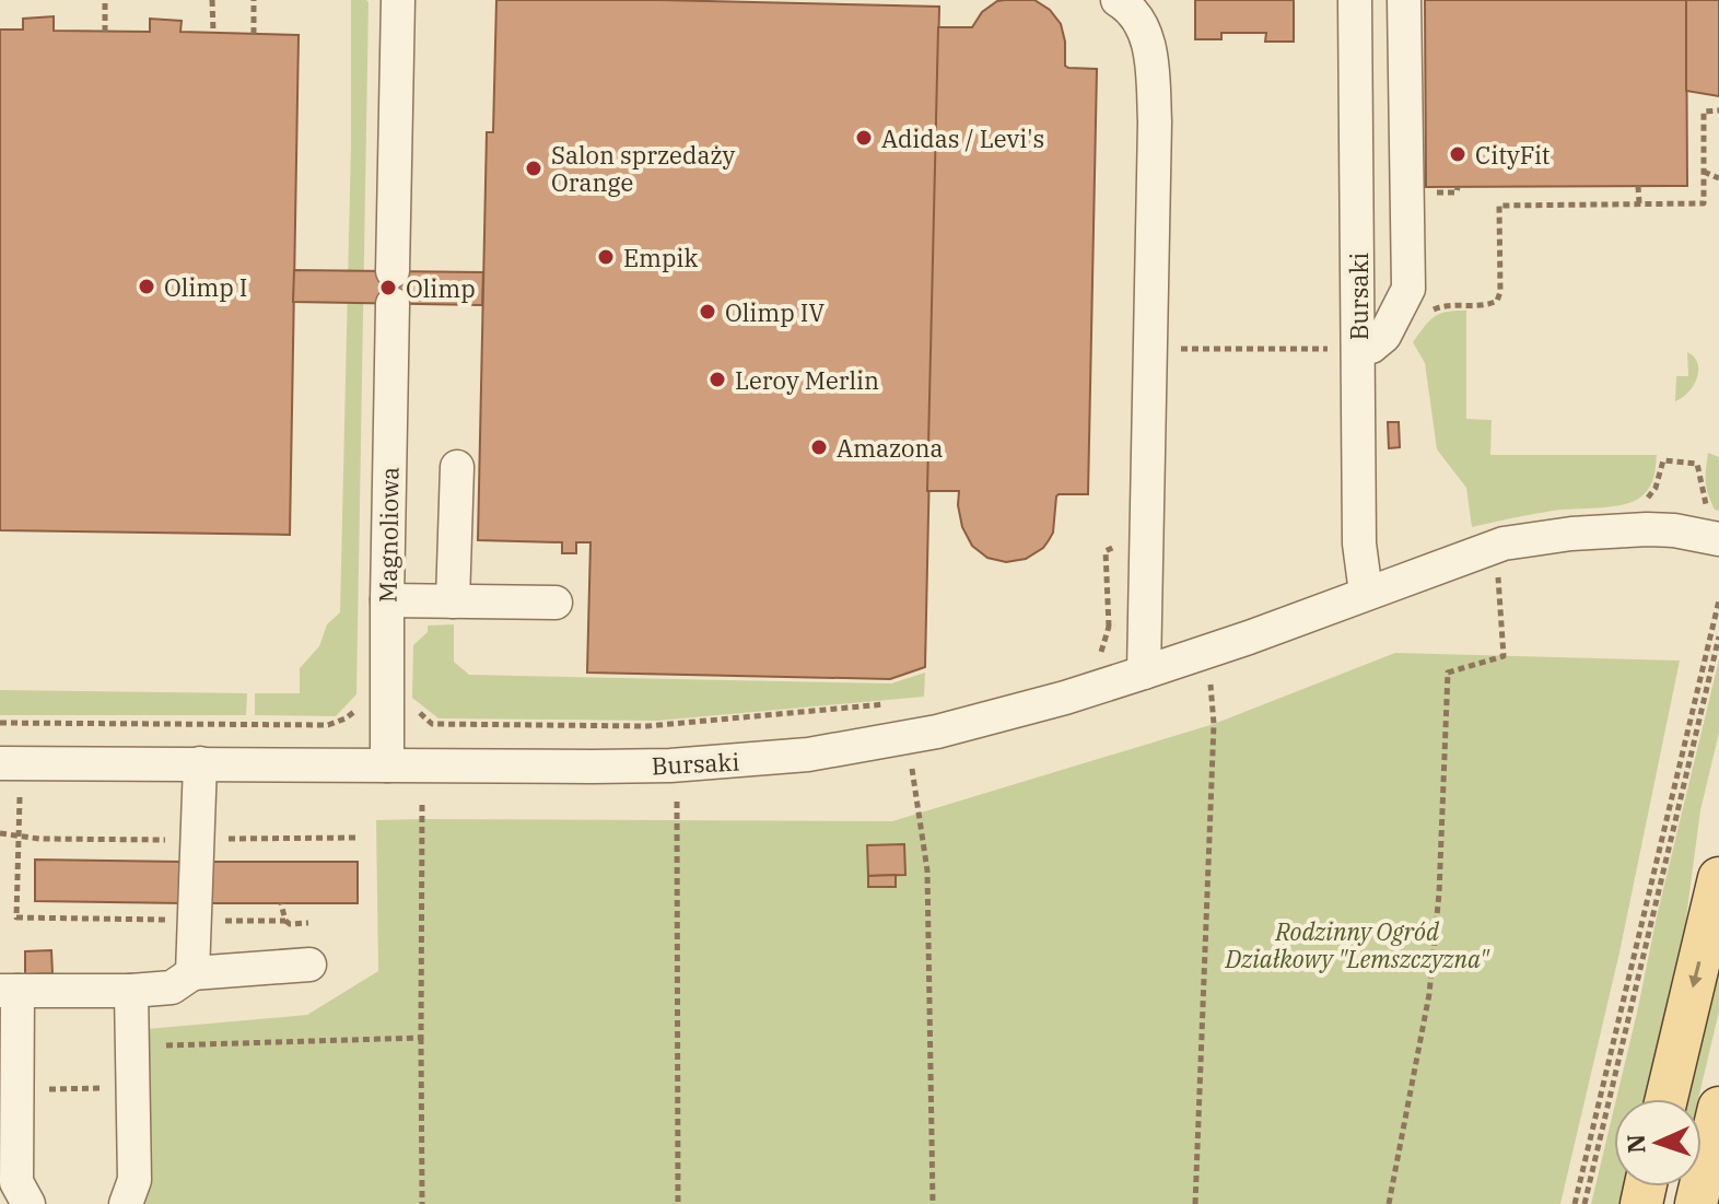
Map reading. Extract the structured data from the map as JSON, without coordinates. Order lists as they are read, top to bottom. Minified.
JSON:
{"streets":{"street":["Bursaki","Magnoliowa"]},"crossings":[["Bursaki","Magnoliowa"]],"parks":["Rodzinny Ogród Działkowy \"Lemszczyzna\""],"places":["Adidas / Levi's","CityFit","Salon sprzedaży Orange","Empik","Olimp I","Olimp","Olimp IV","Leroy Merlin","Amazona"],"north":"left"}
